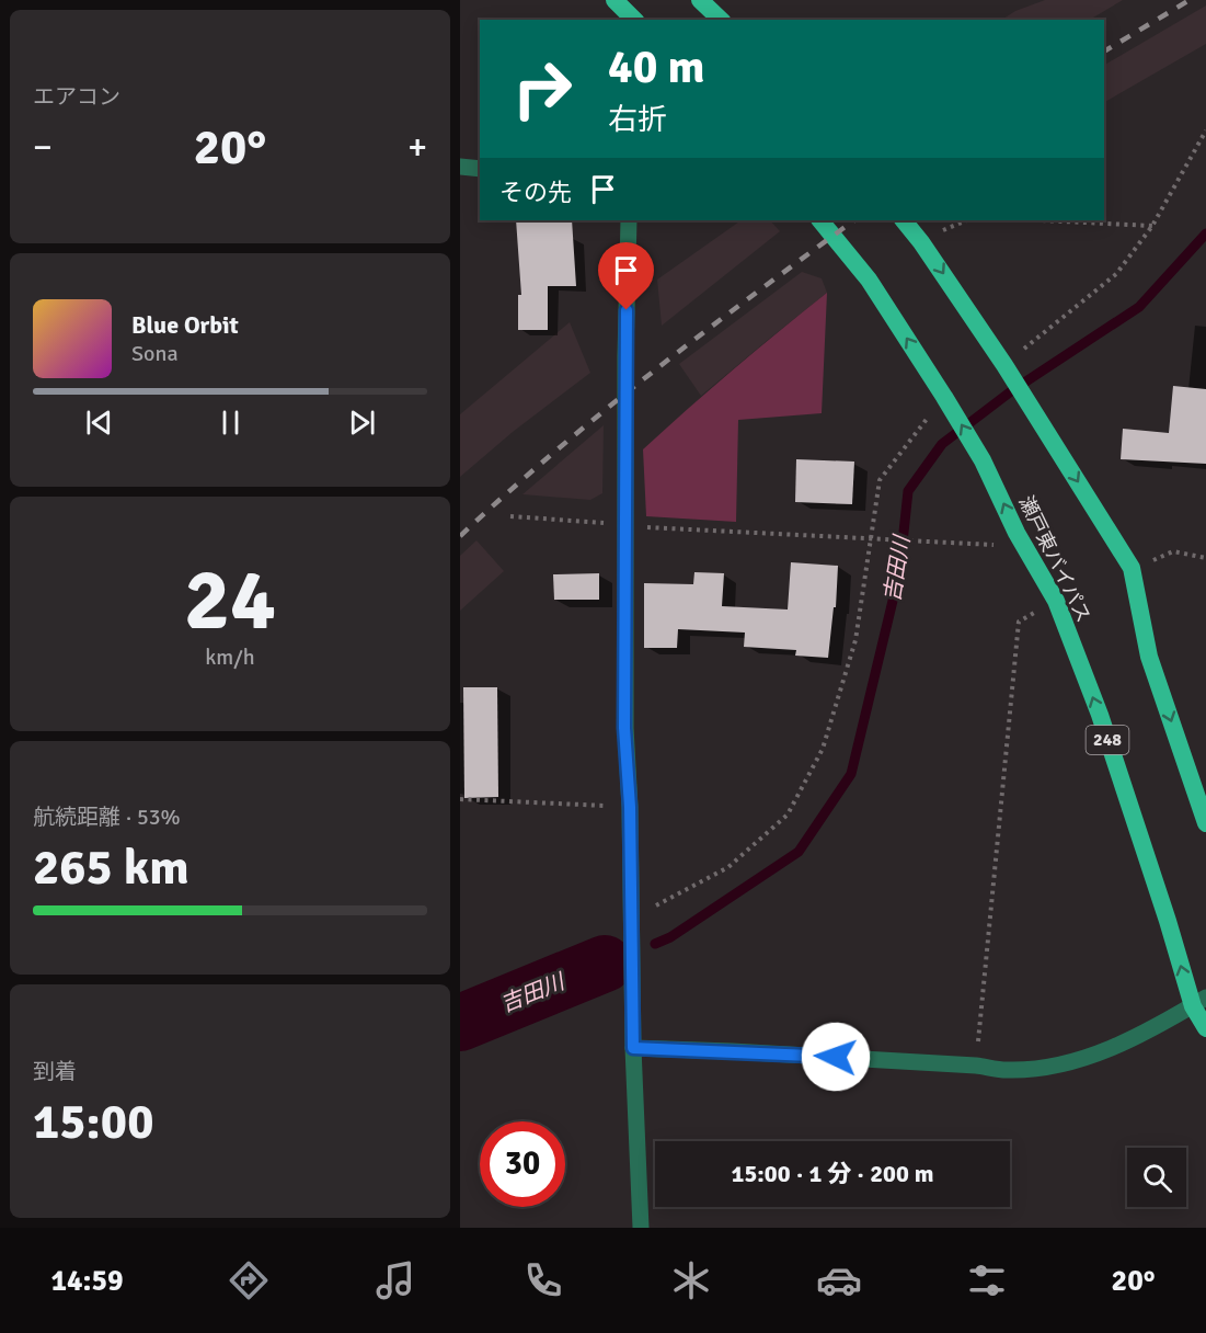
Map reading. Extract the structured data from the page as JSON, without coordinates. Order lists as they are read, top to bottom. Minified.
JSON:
{"streets":{"highway":["瀬戸東バイパス","248"]},"water":["吉田川"],"page":{"tile":["エアコン",["24","km/h"],["航続距離 · 53%","265 km"],["到着","15:00"]],"turn":["40 m","右折"],"heat":["−","20°","+"],"then":"その先","song":["Blue Orbit","Sona"],"limit":"30","trip":"15:00 · 1 分 · 200 m","tabs":["14:59","20°"]}}
